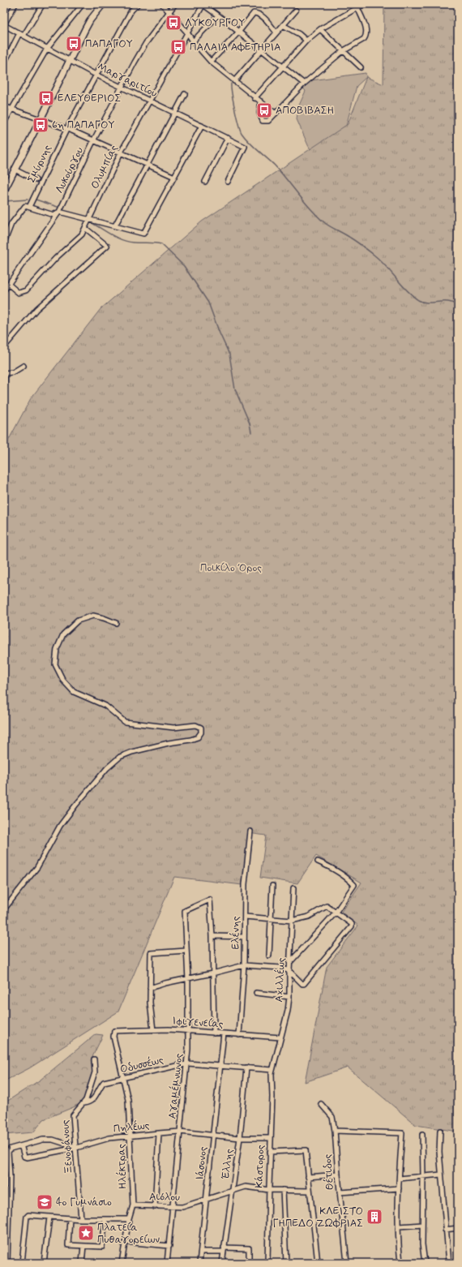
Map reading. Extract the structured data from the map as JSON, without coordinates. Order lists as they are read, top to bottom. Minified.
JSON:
{"streets":{"street":["Μαργαριτίου","Σμύρνης","Ολυμπίας","Λυκούργου","Ελένης","Αχιλλέως","Ιφιγενείας","Οδυσσέως","Αγαμέμνωνος","Πηλέως","Ξενοφάνους","Ιάσονος","Έλλης","Ηλέκτρας","Κάστορος","Θέτιδος","Αιόλου"]},"crossings":[["Μαργαριτίου","Σμύρνης"],["Μαργαριτίου","Ολυμπίας"],["Μαργαριτίου","Λυκούργου"],["Ολυμπίας","Λυκούργου"],["Ελένης","Ιφιγενείας"],["Αχιλλέως","Ιφιγενείας"],["Αχιλλέως","Οδυσσέως"],["Αχιλλέως","Κάστορος"],["Ιφιγενείας","Αγαμέμνωνος"],["Ιφιγενείας","Ιάσονος"],["Ιφιγενείας","Ηλέκτρας"],["Οδυσσέως","Αγαμέμνωνος"],["Οδυσσέως","Ξενοφάνους"],["Οδυσσέως","Ιάσονος"],["Οδυσσέως","Έλλης"],["Οδυσσέως","Ηλέκτρας"],["Οδυσσέως","Κάστορος"],["Αγαμέμνωνος","Πηλέως"],["Αγαμέμνωνος","Αιόλου"],["Πηλέως","Ξενοφάνους"],["Πηλέως","Ιάσονος"],["Πηλέως","Έλλης"],["Πηλέως","Ηλέκτρας"],["Πηλέως","Κάστορος"],["Ιάσονος","Αιόλου"],["Έλλης","Αιόλου"],["Ηλέκτρας","Αιόλου"],["Κάστορος","Αιόλου"]],"parks":["Ποικίλο Όρος"],"places":{"bus stop":["ΛΥΚΟΥΡΓΟΥ","ΠΑΠΑΓΟΥ","ΠΑΛΑΙΑ ΑΦΕΤΗΡΙΑ","ΕΛΕΥΘΕΡΙΟΣ","ΑΠΟΒΙΒΑΣΗ","6η ΠΑΠΑΓΟΥ"],"school or university":["4ο Γυμνάσιο"],"building":["ΚΛΕΙΣΤΟ ΓΗΠΕΔΟ ΖΩΦΡΙΑΣ"],"place":["Πλατεία Πυθαγορείων"]}}
